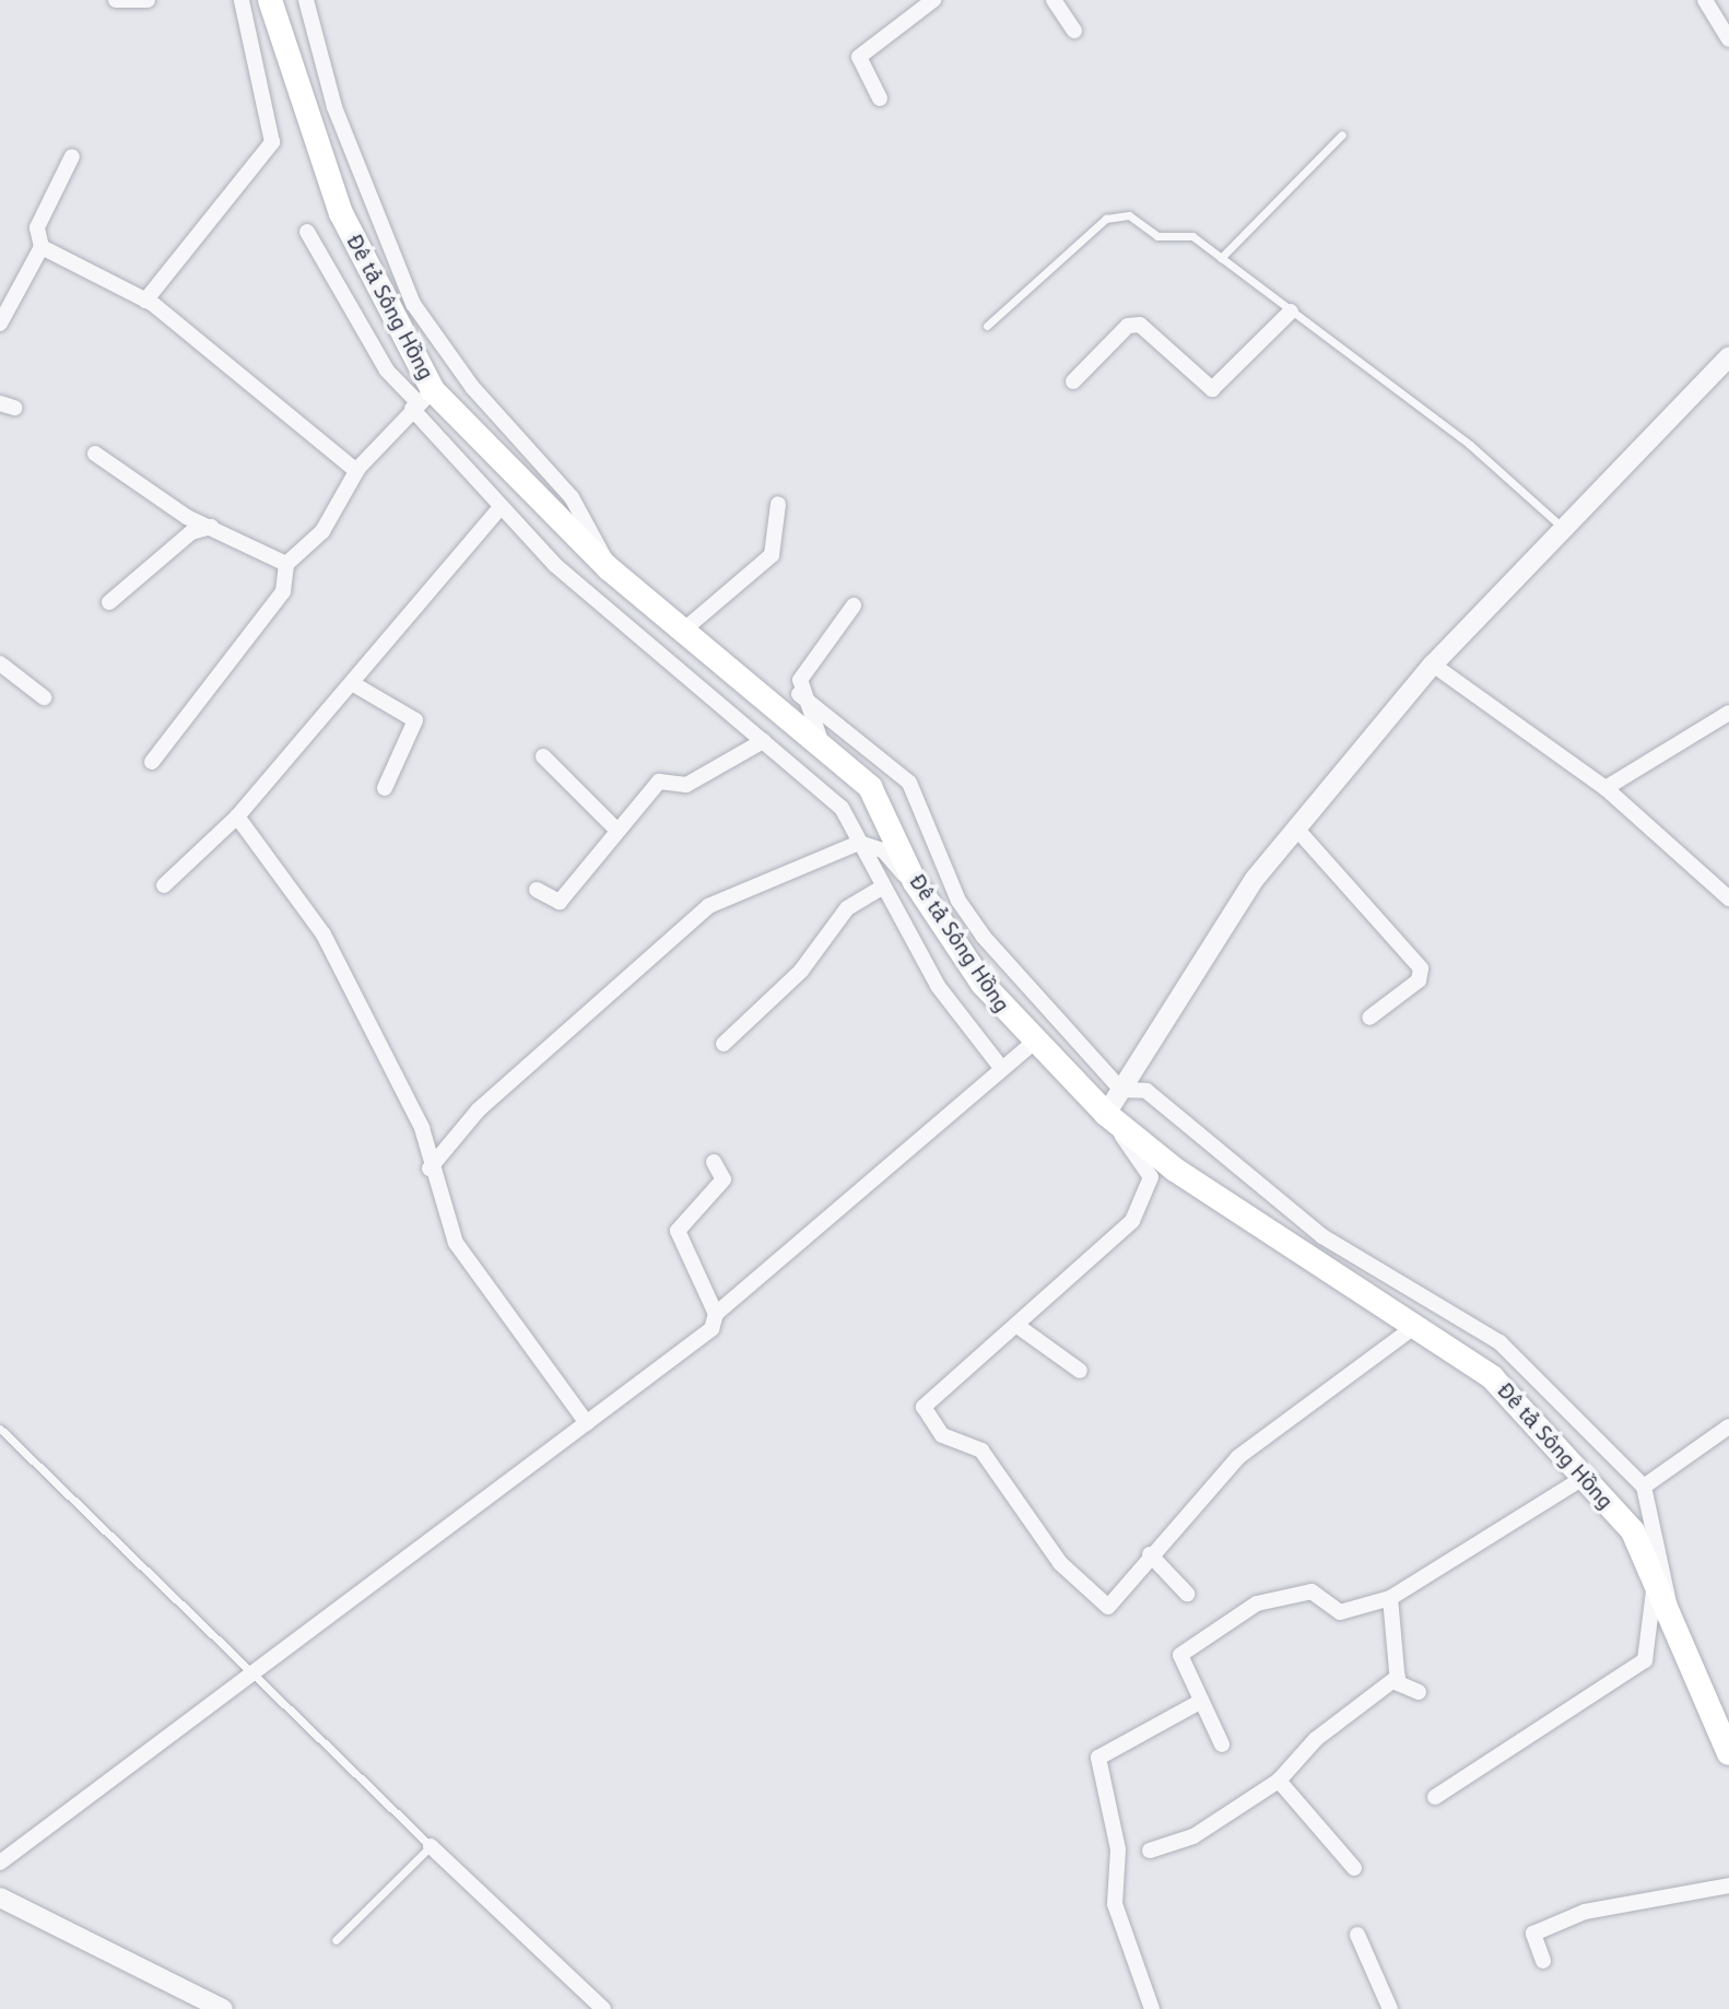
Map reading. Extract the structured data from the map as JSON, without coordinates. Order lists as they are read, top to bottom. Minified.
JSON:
{"streets":{"main road":["Đê tả Sông Hồng"]}}
